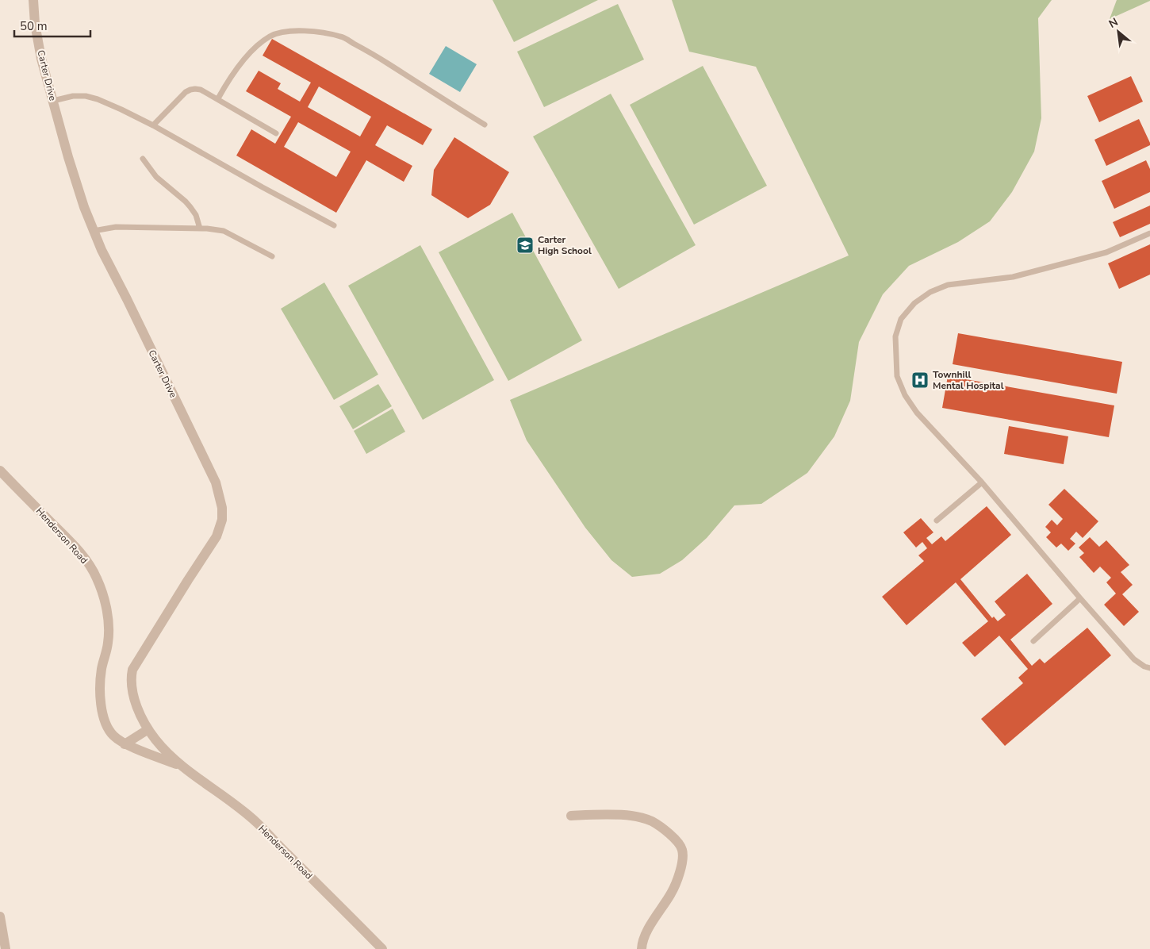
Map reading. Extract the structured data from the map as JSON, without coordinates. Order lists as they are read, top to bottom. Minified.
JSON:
{"streets":{"street":["Carter Drive","Henderson Road"]},"crossings":[["Carter Drive","Henderson Road"]],"places":{"school or university":["Carter High School"],"hospital":["Townhill Mental Hospital"]},"scale_bar":"50 m","north":"top left"}
